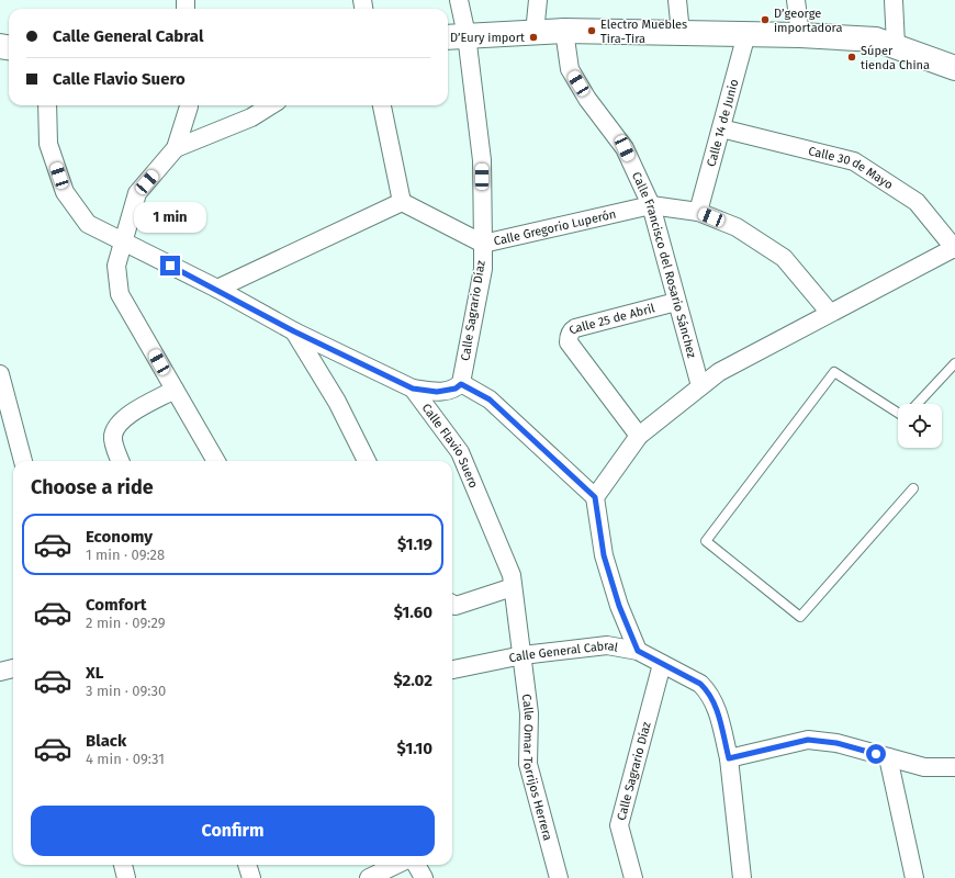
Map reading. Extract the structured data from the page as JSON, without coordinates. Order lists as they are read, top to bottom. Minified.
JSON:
{"streets":{"street":["Calle 14 de Junio","Calle 30 de Mayo","Calle Gregorio Luperón","Calle Francisco del Rosario Sánchez","Calle Sagrario Díaz","Calle 25 de Abril","Calle Flavio Suero","Calle General Cabral","Calle Omar Torrijos Herrera"]},"crossings":[["Calle 14 de Junio","Calle 30 de Mayo"],["Calle 14 de Junio","Calle Gregorio Luperón"],["Calle Gregorio Luperón","Calle Francisco del Rosario Sánchez"],["Calle Gregorio Luperón","Calle Sagrario Díaz"],["Calle Francisco del Rosario Sánchez","Calle 25 de Abril"],["Calle Sagrario Díaz","Calle General Cabral"],["Calle Flavio Suero","Calle General Cabral"],["Calle Flavio Suero","Calle Omar Torrijos Herrera"],["Calle General Cabral","Calle Omar Torrijos Herrera"]],"places":["D’george importadora","Electro Muebles Tira-Tira","D’Eury import","Súper tienda China"],"page":{"banner":["Calle General Cabral","Calle Flavio Suero"],"bubble":"1 min","heading":"Choose a ride","list":[{"name":"Economy","note":"1 min · 09:28","value":"$1.19"},{"name":"Comfort","note":"2 min · 09:29","value":"$1.60"},{"name":"XL","note":"3 min · 09:30","value":"$2.02"},{"name":"Black","note":"4 min · 09:31","value":"$1.10"}],"buttons":"Confirm"}}
